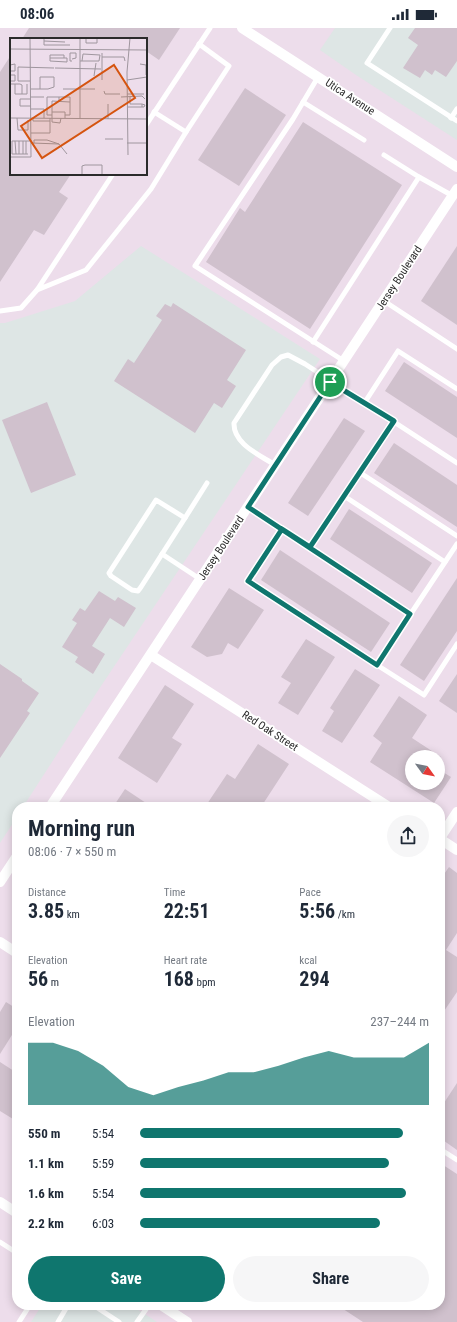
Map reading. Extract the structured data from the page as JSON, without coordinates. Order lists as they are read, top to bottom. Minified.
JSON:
{"streets":{"street":["Utica Avenue","Jersey Boulevard","Red Oak Street"]},"crossings":[["Jersey Boulevard","Red Oak Street"]],"north":"bottom right","page":{"status":"08:06","heading":["Morning run","08:06 · 7 × 550 m"],"stats":[["Distance","3.85 km"],["Time","22:51"],["Pace","5:56 /km"],["Elevation","56 m"],["Heart rate","168 bpm"],["kcal","294"]],"chart":["Elevation","237–244 m"],"list":[{"name":"550 m","note":"5:54"},{"name":"1.1 km","note":"5:59"},{"name":"1.6 km","note":"5:54"},{"name":"2.2 km","note":"6:03"}],"buttons":["Save","Share"]}}
